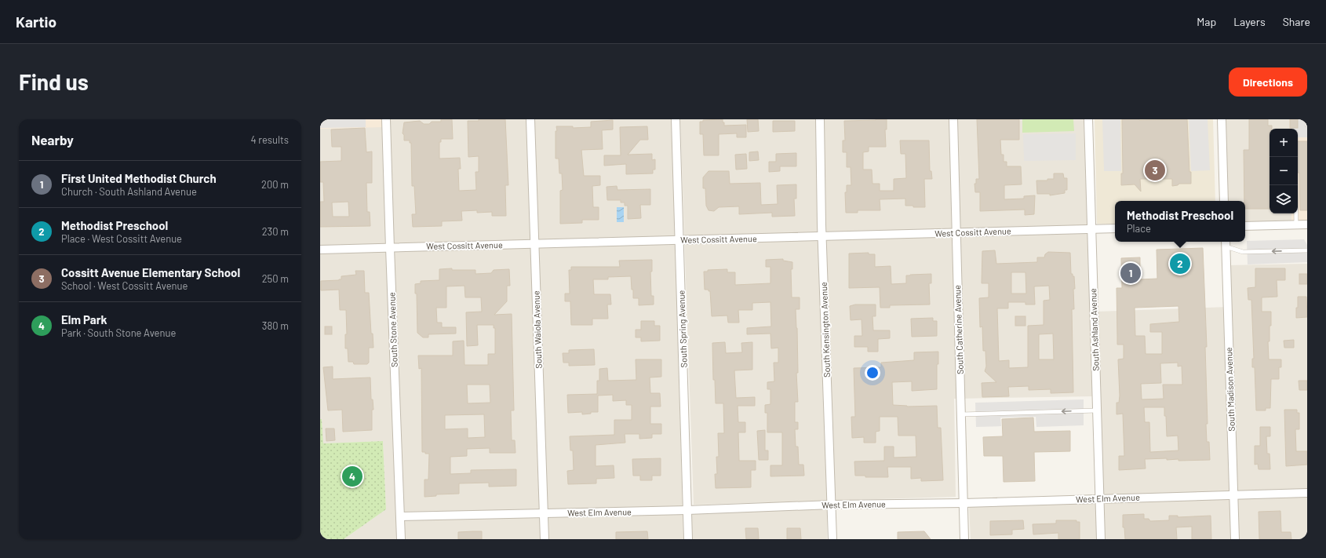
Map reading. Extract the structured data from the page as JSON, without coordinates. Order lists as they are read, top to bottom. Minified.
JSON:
{"streets":{"street":["West Cossitt Avenue","South Spring Avenue","South Stone Avenue","South Waiola Avenue","South Kensington Avenue","South Catherine Avenue","South Ashland Avenue","South Madison Avenue","West Elm Avenue"]},"crossings":[["West Cossitt Avenue","South Spring Avenue"],["West Cossitt Avenue","South Stone Avenue"],["West Cossitt Avenue","South Waiola Avenue"],["West Cossitt Avenue","South Kensington Avenue"],["West Cossitt Avenue","South Catherine Avenue"],["West Cossitt Avenue","South Ashland Avenue"],["South Spring Avenue","West Elm Avenue"],["South Stone Avenue","West Elm Avenue"],["South Waiola Avenue","West Elm Avenue"],["South Kensington Avenue","West Elm Avenue"],["South Catherine Avenue","West Elm Avenue"],["South Ashland Avenue","West Elm Avenue"],["South Madison Avenue","West Elm Avenue"]],"page":{"header":"Kartio","nav":["Map","Layers","Share"],"buttons":"Directions","title":"Find us","heading":["Nearby","4 results"],"map_buttons":["+","−"],"pins":["3","2","1","4"],"list":[{"mark":"1","name":"First United Methodist Church","note":"Church · South Ashland Avenue","value":"200 m"},{"mark":"2","name":"Methodist Preschool","note":"Place · West Cossitt Avenue","value":"230 m"},{"mark":"3","name":"Cossitt Avenue Elementary School","note":"School · West Cossitt Avenue","value":"250 m"},{"mark":"4","name":"Elm Park","note":"Park · South Stone Avenue","value":"380 m"}],"popup":["Methodist Preschool","Place"]}}
